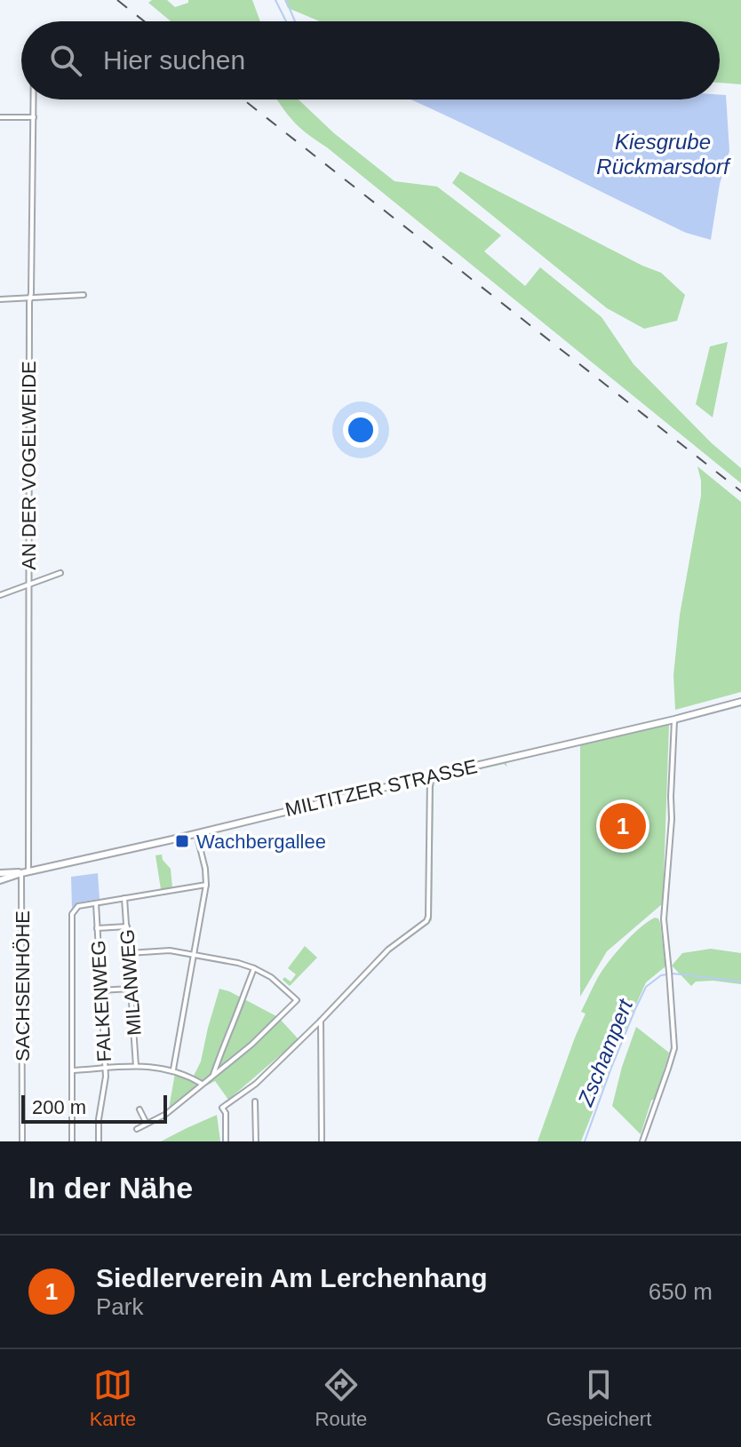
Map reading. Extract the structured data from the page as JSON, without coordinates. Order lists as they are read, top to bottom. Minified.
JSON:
{"streets":{"street":["AN DER VOGELWEIDE","MILTITZER STRASSE","MILANWEG","SACHSENHÖHE","FALKENWEG"]},"crossings":[["AN DER VOGELWEIDE","MILTITZER STRASSE"],["AN DER VOGELWEIDE","SACHSENHÖHE"],["MILTITZER STRASSE","SACHSENHÖHE"]],"water":["Kiesgrube Rückmarsdorf","Zschampert"],"places":{"transit":["Wachbergallee"]},"scale_bar":"200 m","page":{"search":"Hier suchen","pins":"1","scale":"200 m","heading":"In der Nähe","list":[{"mark":"1","name":"Siedlerverein Am Lerchenhang","note":"Park","value":"650 m"}],"nav":["Karte","Route","Gespeichert"]}}
